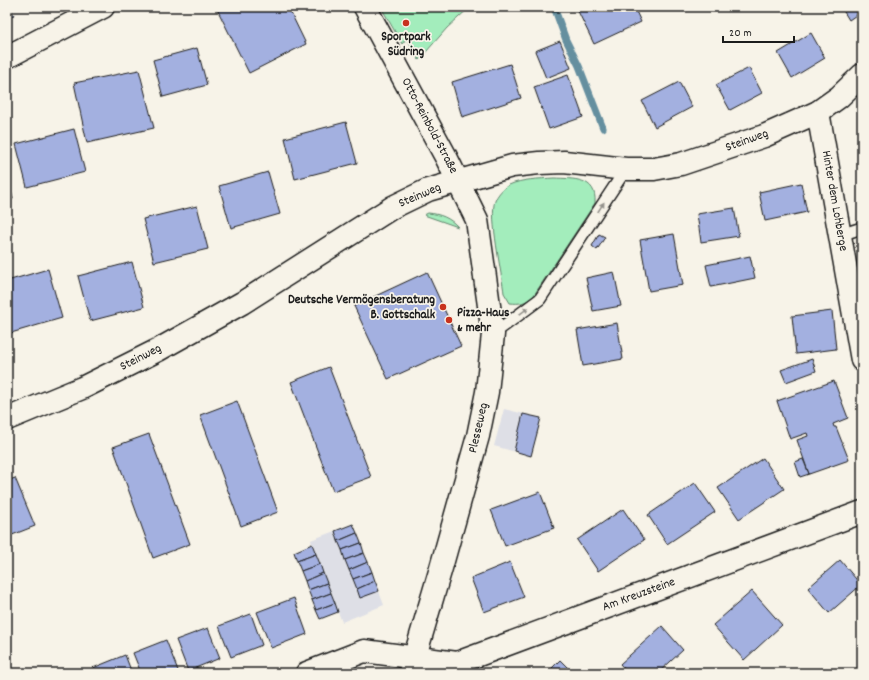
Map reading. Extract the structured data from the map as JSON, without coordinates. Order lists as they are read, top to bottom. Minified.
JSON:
{"streets":{"street":["Otto-Reinbold-Straße","Steinweg","Hinter dem Lohberge","Plesseweg","Am Kreuzsteine"]},"crossings":[["Otto-Reinbold-Straße","Steinweg"],["Otto-Reinbold-Straße","Plesseweg"],["Steinweg","Hinter dem Lohberge"],["Steinweg","Plesseweg"],["Plesseweg","Am Kreuzsteine"]],"places":["Sportpark Südring","Deutsche Vermögensberatung B. Gottschalk","Pizza-Haus & mehr"],"scale_bar":"20 m"}
